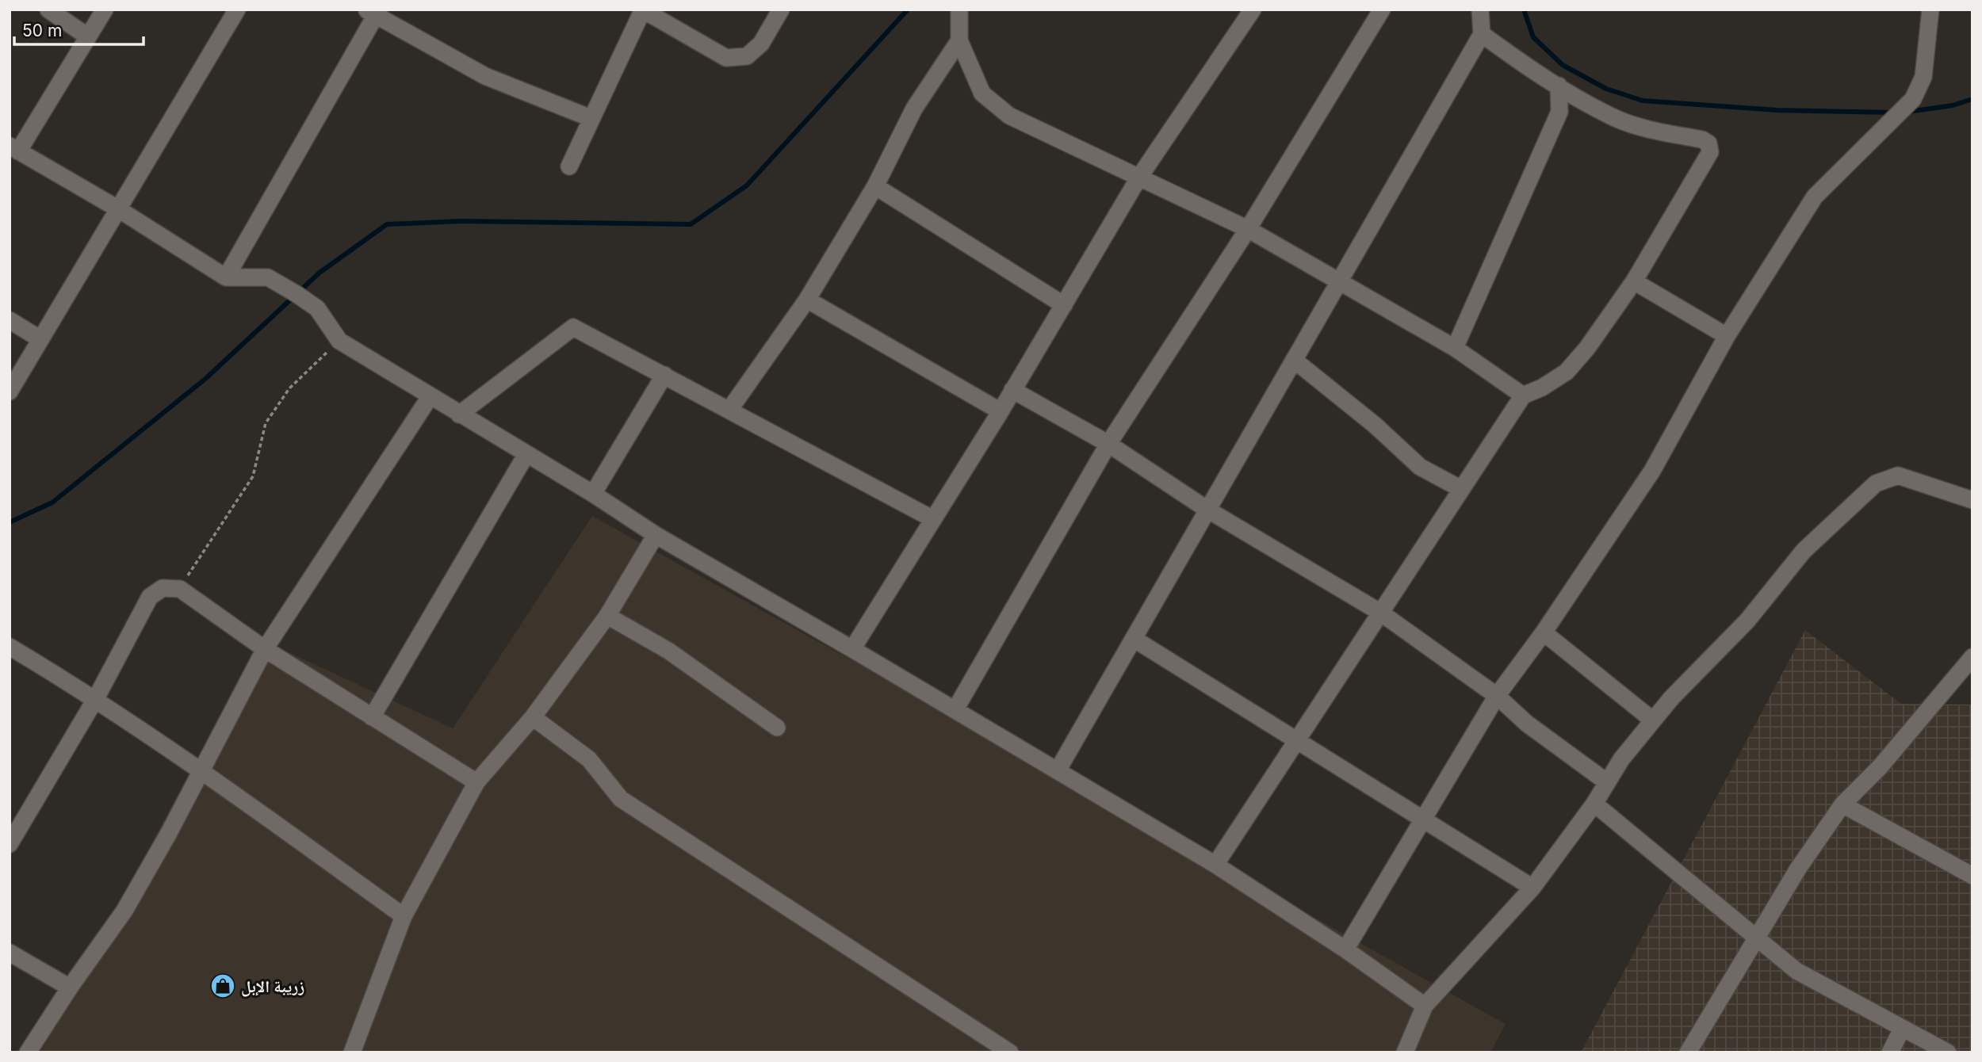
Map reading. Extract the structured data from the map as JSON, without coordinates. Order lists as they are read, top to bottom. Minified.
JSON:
{"places":{"shop":["زريبة الإبل"]},"scale_bar":"50 m"}
